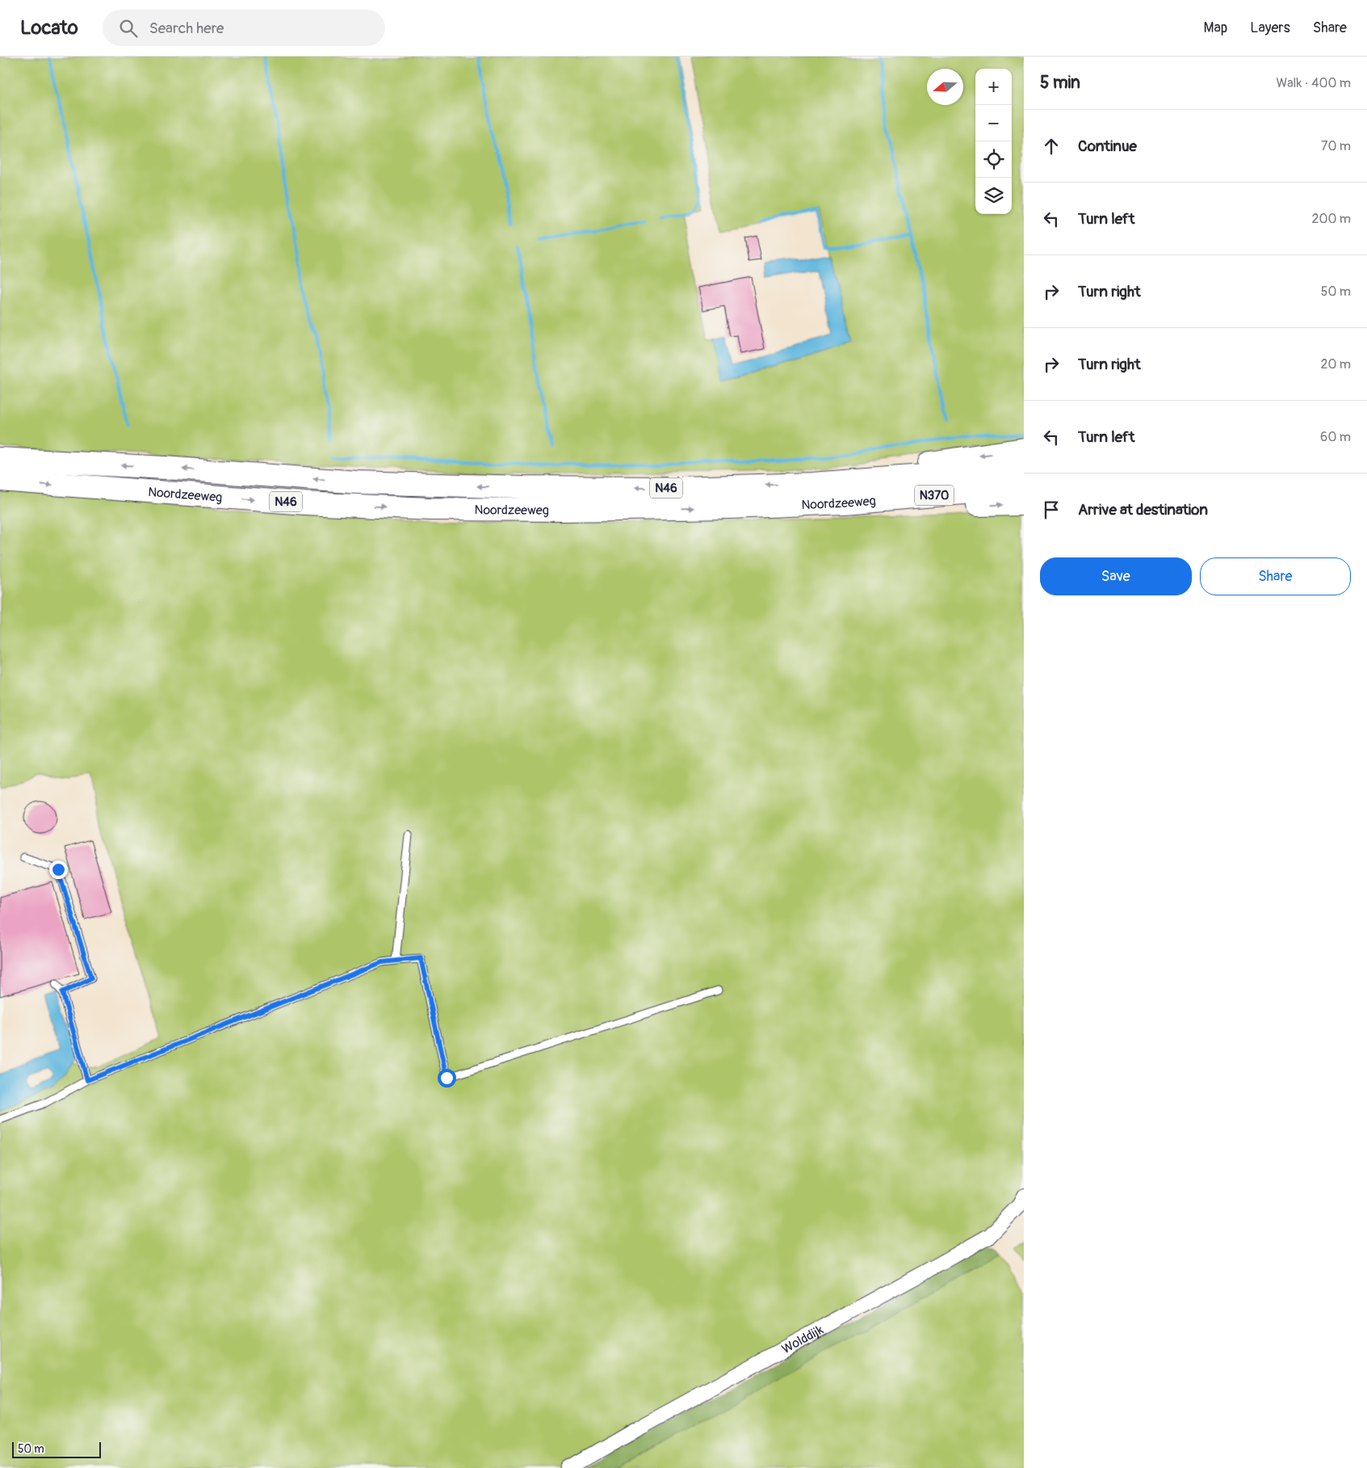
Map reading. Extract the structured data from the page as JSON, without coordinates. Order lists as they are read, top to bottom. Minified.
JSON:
{"streets":{"highway":["N46","Noordzeeweg","N370"],"street":["Wolddijk"]},"crossings":[["N46","Noordzeeweg"]],"scale_bar":"50 m","north":"left","page":{"header":"Locato","search":"Search here","nav":["Map","Layers","Share"],"heading":["5 min","Walk · 400 m"],"map_buttons":["+","−"],"list":[["Continue","70 m"],["Turn left","200 m"],["Turn right","50 m"],["Turn right","20 m"],["Turn left","60 m"],"Arrive at destination"],"buttons":["Save","Share"],"scale":"50 m"}}
